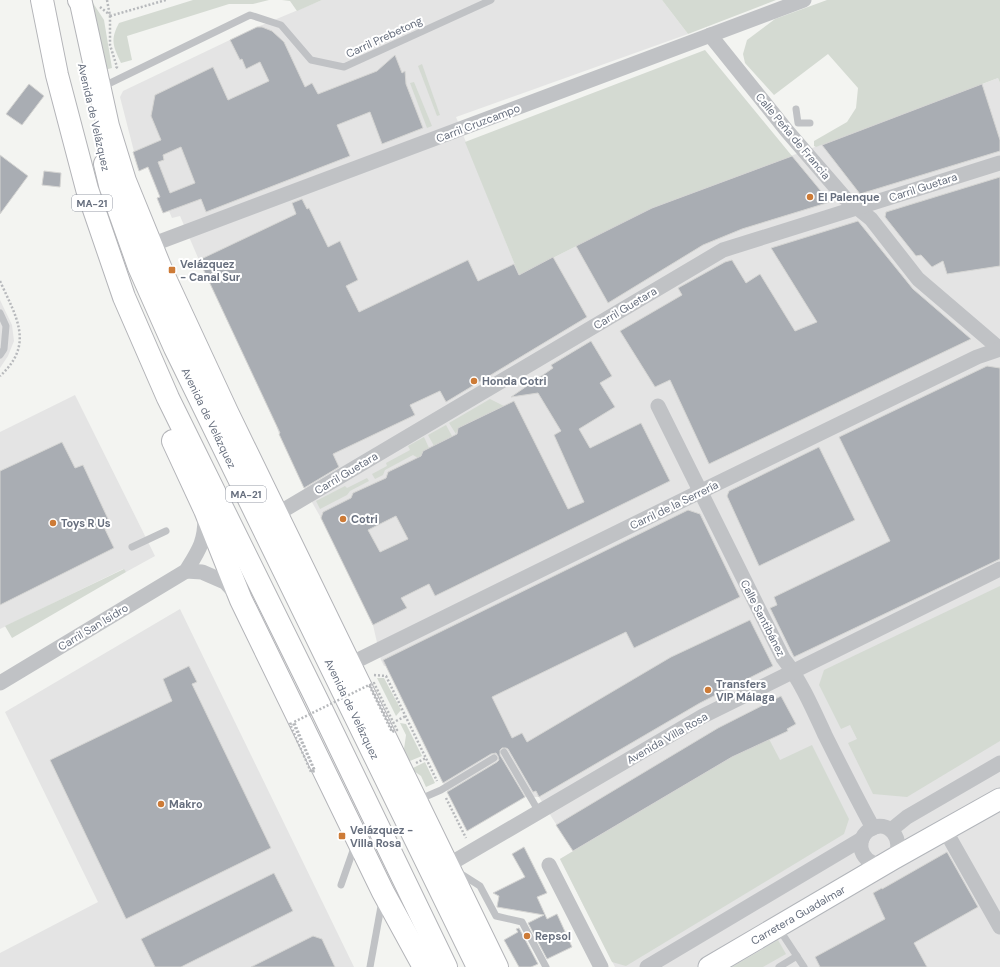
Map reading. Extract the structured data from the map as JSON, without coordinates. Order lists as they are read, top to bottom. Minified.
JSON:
{"streets":{"highway":["Avenida de Velázquez","MA-21"],"street":["Carril Cruzcampo","Calle Peña de Francia","Carril Guetara","Carril de la Serrería","Calle Santibánez","Carril San Isidro","Avenida Villa Rosa","Carretera Guadalmar"],"lane":["Carril Prebetong"]},"crossings":[["Carril Cruzcampo","Calle Peña de Francia"],["Calle Peña de Francia","Carril Guetara"],["Calle Peña de Francia","Carril de la Serrería"],["Carril de la Serrería","Calle Santibánez"],["Calle Santibánez","Avenida Villa Rosa"],["Calle Santibánez","Carretera Guadalmar"]],"places":{"other":["El Palenque","Honda Cotri","Cotri","Toys R Us","Transfers VIP Málaga","Makro","Repsol"],"transit":["Velázquez - Canal Sur","Velázquez - Villa Rosa"]}}
